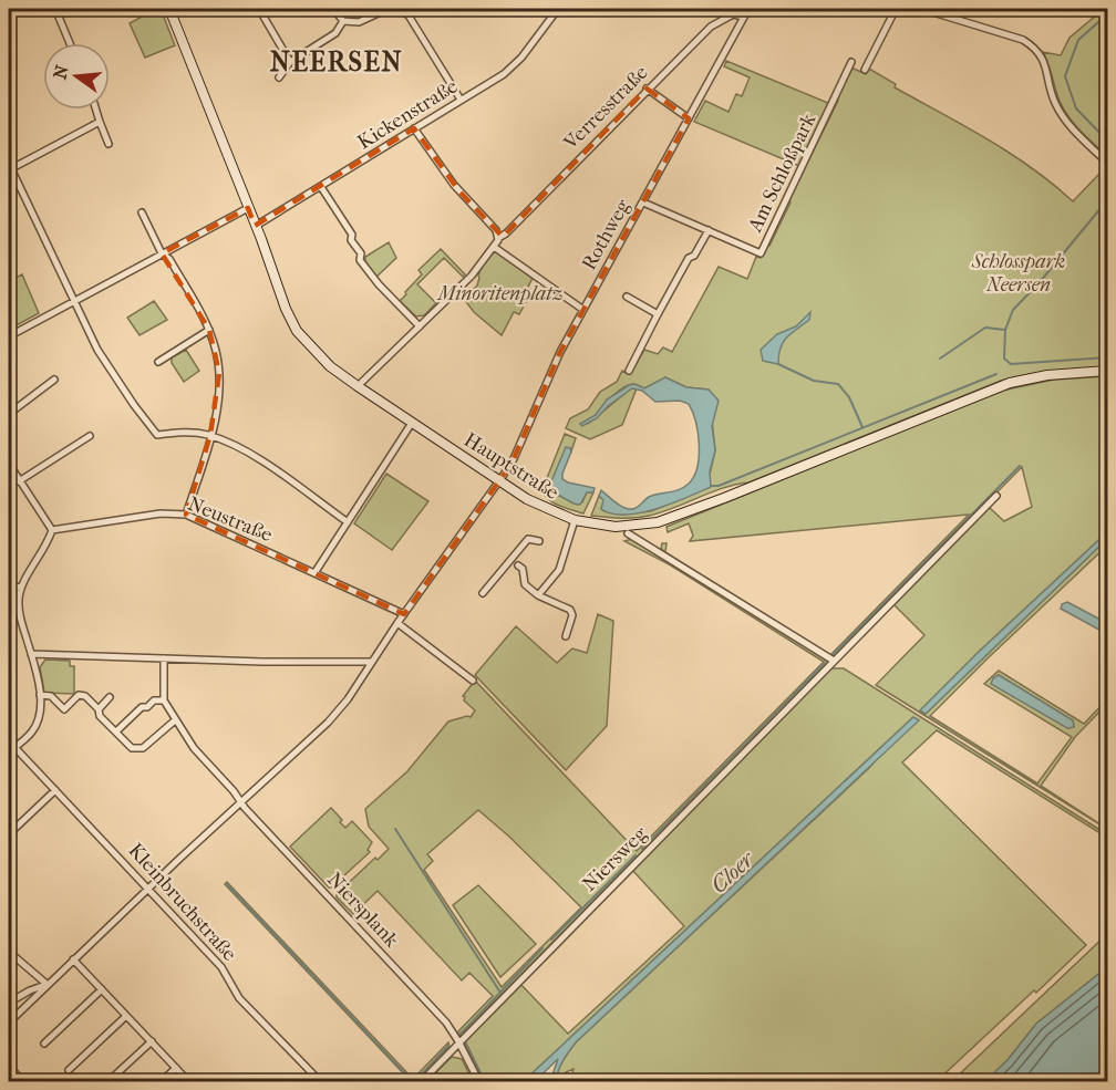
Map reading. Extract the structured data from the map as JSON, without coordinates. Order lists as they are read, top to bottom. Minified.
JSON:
{"streets":{"street":["Verresstraße","Kickenstraße","Am Schloßpark","Rothweg","Hauptstraße","Neustraße","Niersweg","Kleinbruchstraße","Niersplank"]},"crossings":[["Verresstraße","Rothweg"],["Kickenstraße","Hauptstraße"],["Am Schloßpark","Rothweg"],["Rothweg","Hauptstraße"],["Rothweg","Neustraße"],["Rothweg","Kleinbruchstraße"],["Rothweg","Niersplank"],["Niersweg","Niersplank"]],"districts":["NEERSEN"],"water":["Cloer"],"parks":["Schlosspark Neersen","Minoritenplatz"],"north":"left"}
